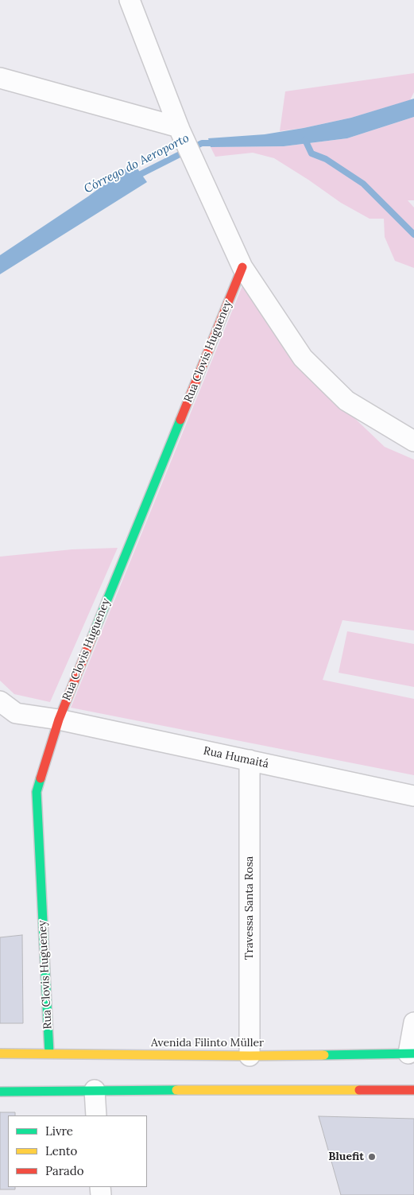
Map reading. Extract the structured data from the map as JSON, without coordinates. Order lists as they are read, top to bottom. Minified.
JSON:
{"streets":{"main road":["Rua Clovis Hugueney","Avenida Filinto Müller"],"street":["Rua Humaitá","Travessa Santa Rosa"]},"crossings":[["Rua Clovis Hugueney","Rua Humaitá"],["Rua Clovis Hugueney","Avenida Filinto Müller"],["Rua Humaitá","Travessa Santa Rosa"],["Travessa Santa Rosa","Avenida Filinto Müller"]],"water":["Córrego do Aeroporto"],"places":["Bluefit"],"legend":["Livre","Lento","Parado"]}
